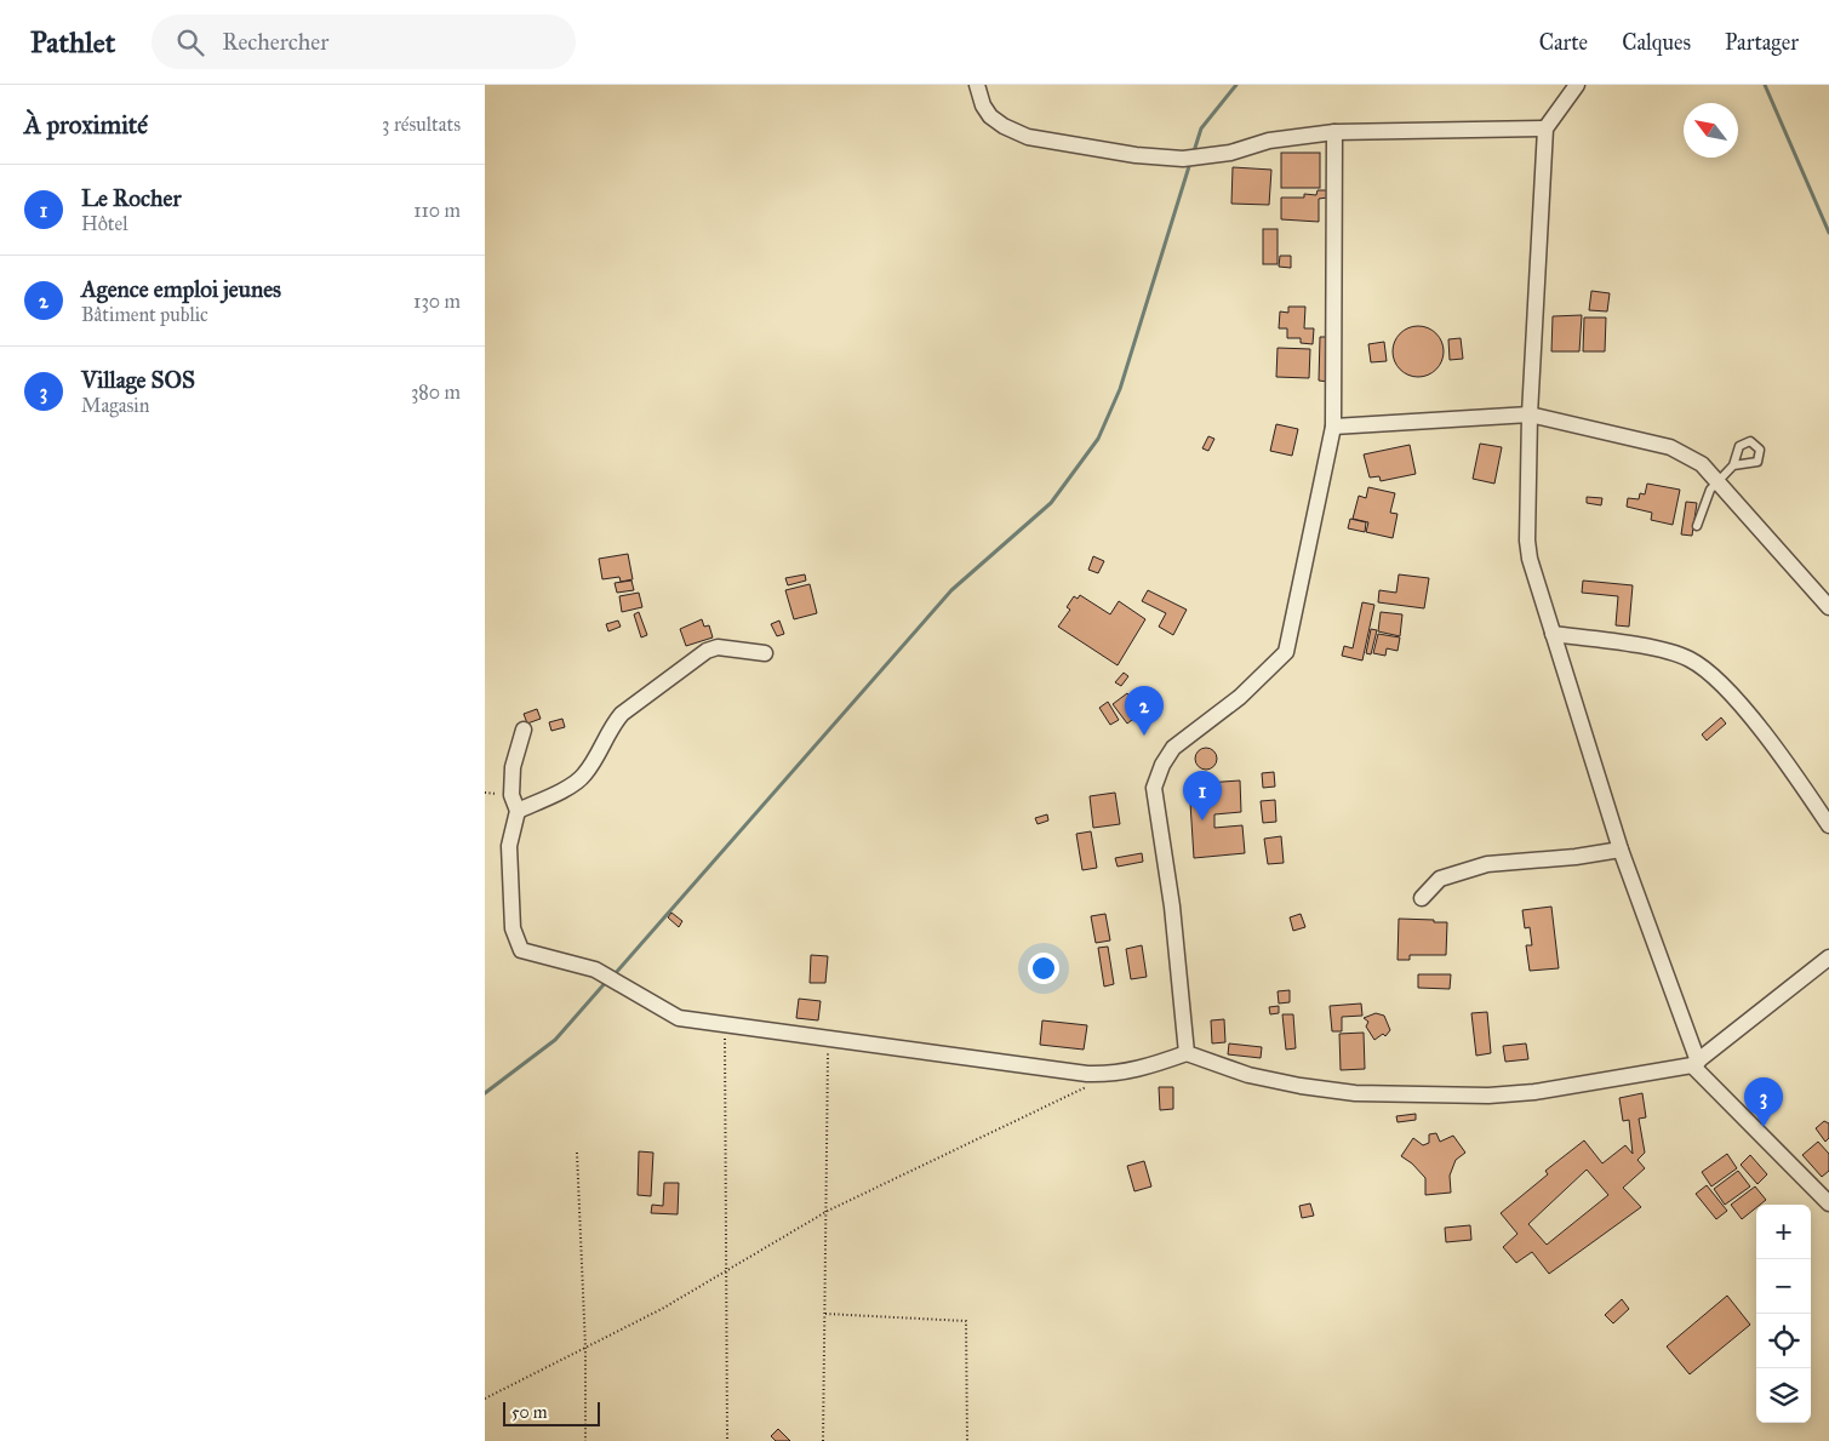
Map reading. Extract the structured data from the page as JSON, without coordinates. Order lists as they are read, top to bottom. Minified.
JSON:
{"scale_bar":"50 m","north":"top left","page":{"header":"Pathlet","search":"Rechercher","nav":["Carte","Calques","Partager"],"heading":["À proximité","3 résultats"],"list":[{"mark":"1","name":"Le Rocher","note":"Hôtel","value":"110 m"},{"mark":"2","name":"Agence emploi jeunes","note":"Bâtiment public","value":"130 m"},{"mark":"3","name":"Village SOS","note":"Magasin","value":"380 m"}],"pins":["2","1","3"],"map_buttons":["+","−"],"scale":"50 m"}}
